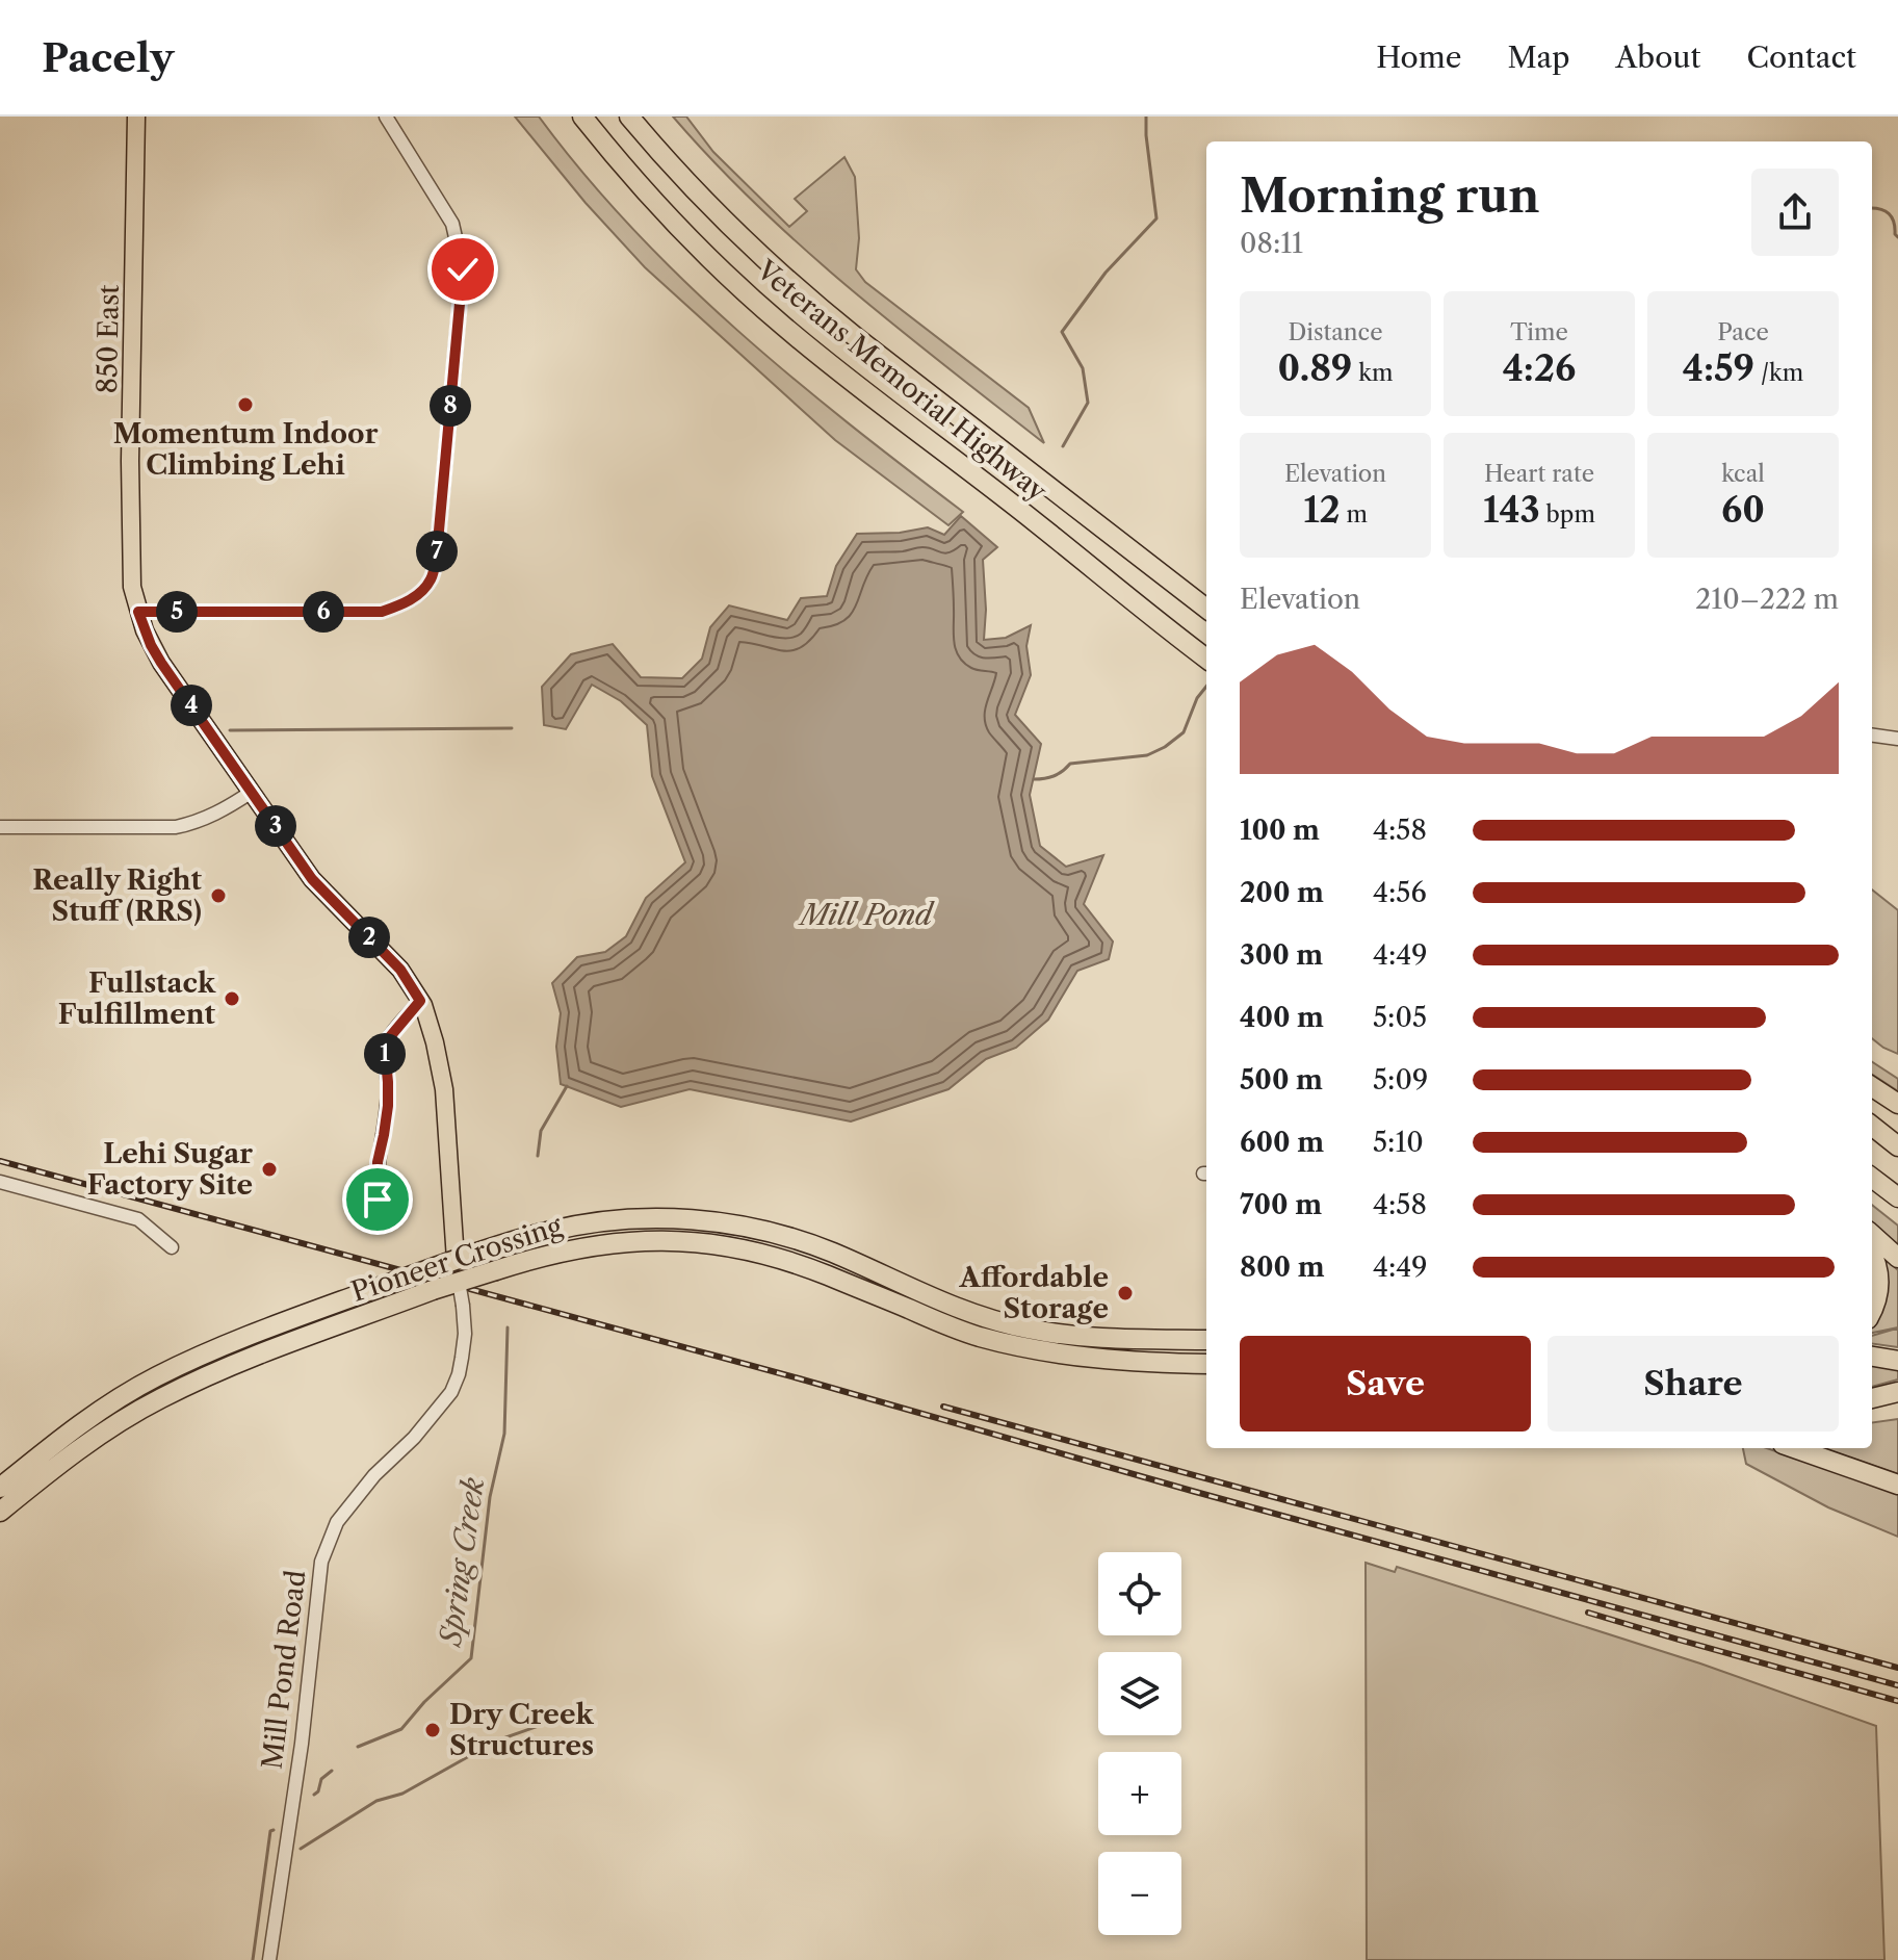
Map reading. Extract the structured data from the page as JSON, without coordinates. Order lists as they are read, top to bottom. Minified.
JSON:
{"streets":{"highway":["Veterans Memorial Highway","Pioneer Crossing"],"main road":["850 East"],"street":["Mill Pond Road"]},"crossings":[["Pioneer Crossing","Mill Pond Road"]],"water":["Mill Pond","Spring Creek"],"places":["Momentum Indoor Climbing Lehi","Really Right Stuff (RRS)","Fullstack Fulfillment","Lehi Sugar Factory Site","Affordable Storage","Dry Creek Structures"],"page":{"header":"Pacely","nav":["Home","Map","About","Contact"],"heading":["Morning run","08:11"],"stats":[["Distance","0.89 km"],["Time","4:26"],["Pace","4:59 /km"],["Elevation","12 m"],["Heart rate","143 bpm"],["kcal","60"]],"pins":["8","7","5","6","4","3","2","1"],"chart":["Elevation","210–222 m"],"list":[{"name":"100 m","note":"4:58"},{"name":"200 m","note":"4:56"},{"name":"300 m","note":"4:49"},{"name":"400 m","note":"5:05"},{"name":"500 m","note":"5:09"},{"name":"600 m","note":"5:10"},{"name":"700 m","note":"4:58"},{"name":"800 m","note":"4:49"}],"buttons":["Save","Share"],"map_buttons":["+","−"]}}
